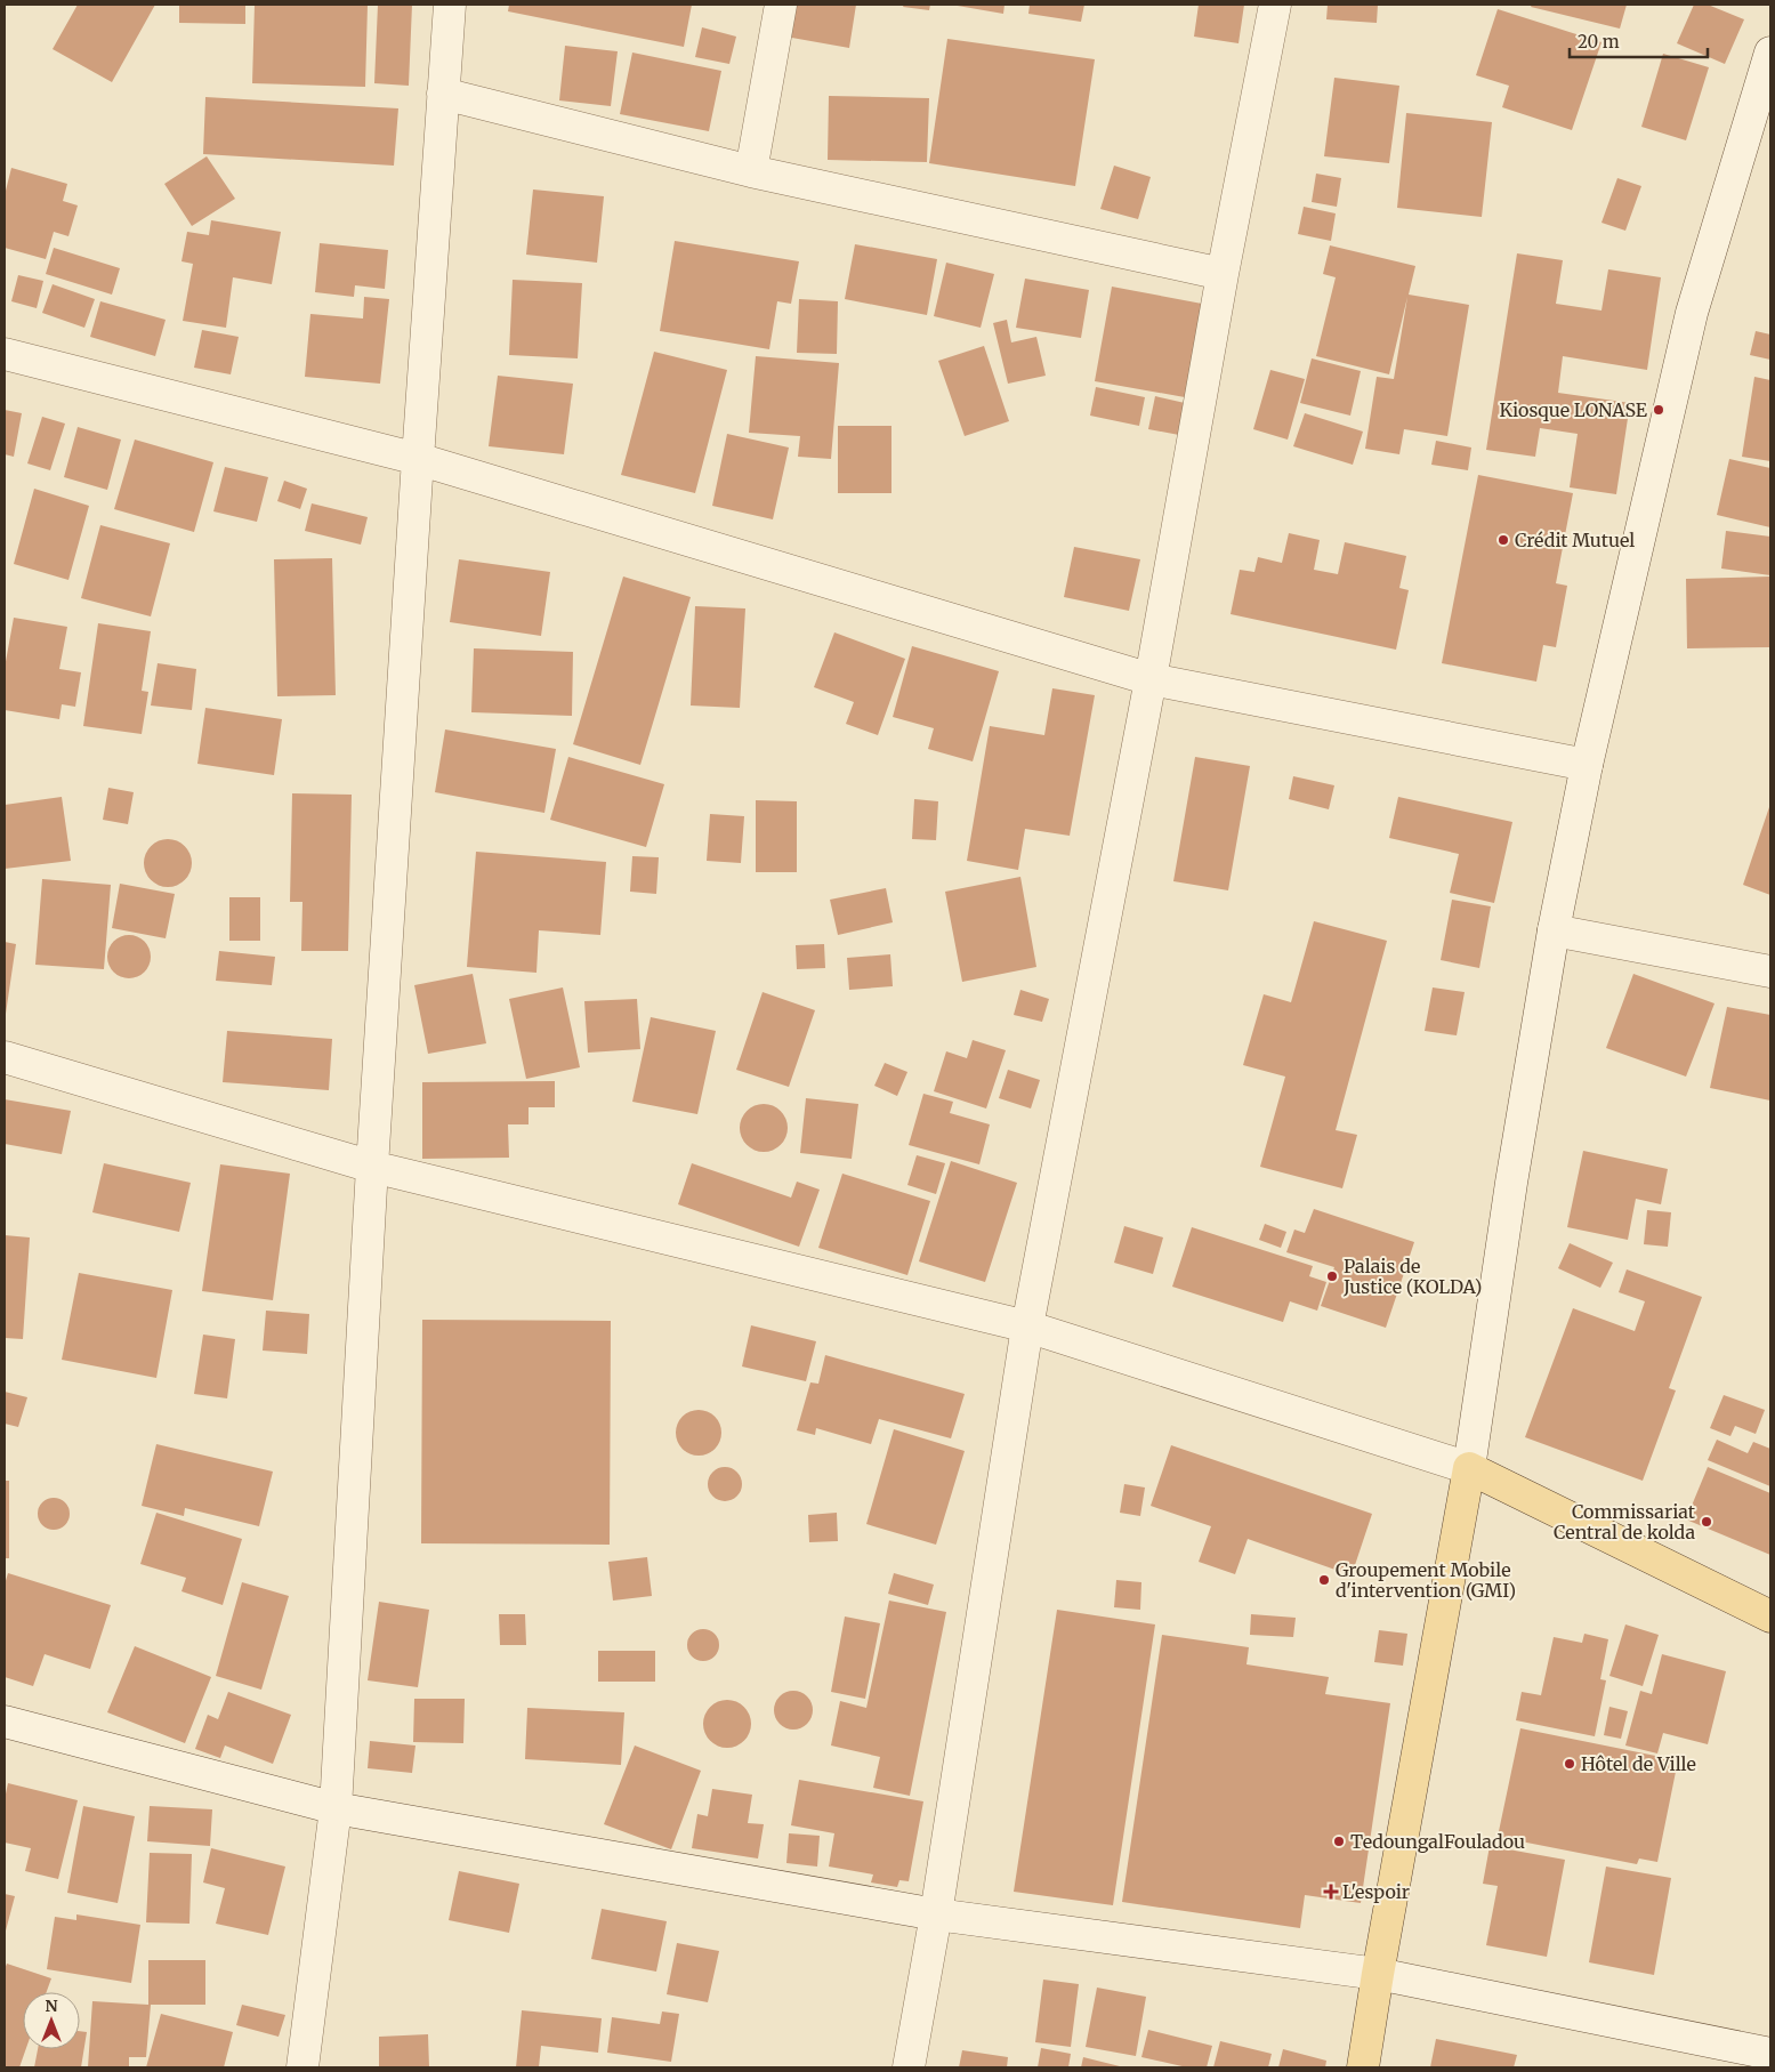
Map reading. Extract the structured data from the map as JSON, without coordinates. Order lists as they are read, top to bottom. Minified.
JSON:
{"places":{"other":["Kiosque LONASE","Crédit Mutuel","Palais de Justice (KOLDA)","Commissariat Central de kolda","Groupement Mobile d'intervention (GMI)","Hôtel de Ville","TedoungalFouladou"],"health":["L'espoir"]},"scale_bar":"20 m","north":"top"}
